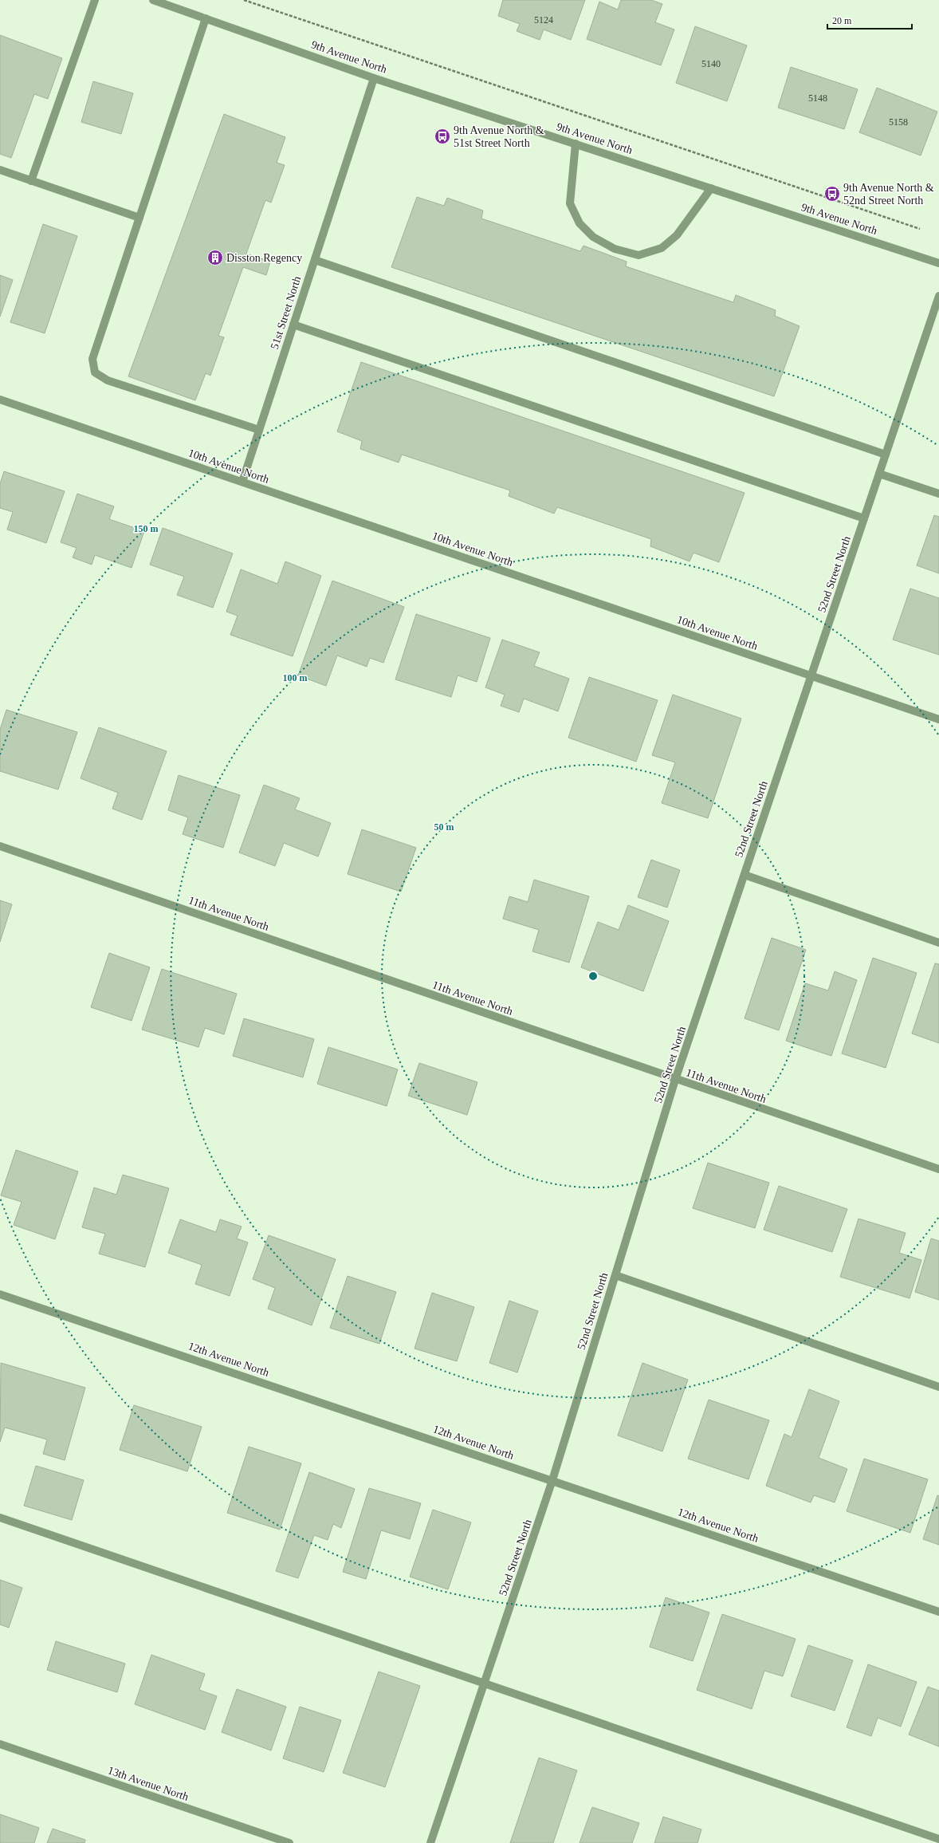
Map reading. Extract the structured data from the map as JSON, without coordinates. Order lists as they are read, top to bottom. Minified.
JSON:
{"streets":{"street":["9th Avenue North","51st Street North","10th Avenue North","52nd Street North","11th Avenue North","12th Avenue North","13th Avenue North"]},"crossings":[["9th Avenue North","51st Street North"],["51st Street North","10th Avenue North"],["10th Avenue North","52nd Street North"],["52nd Street North","11th Avenue North"],["52nd Street North","12th Avenue North"]],"places":{"bus stop":["9th Avenue North & 51st Street North","9th Avenue North & 52nd Street North"],"building":["Disston Regency"]},"house_numbers":["5124","5140","5148","5158"],"scale_bar":"20 m","rings":["150 m","100 m","50 m"]}
